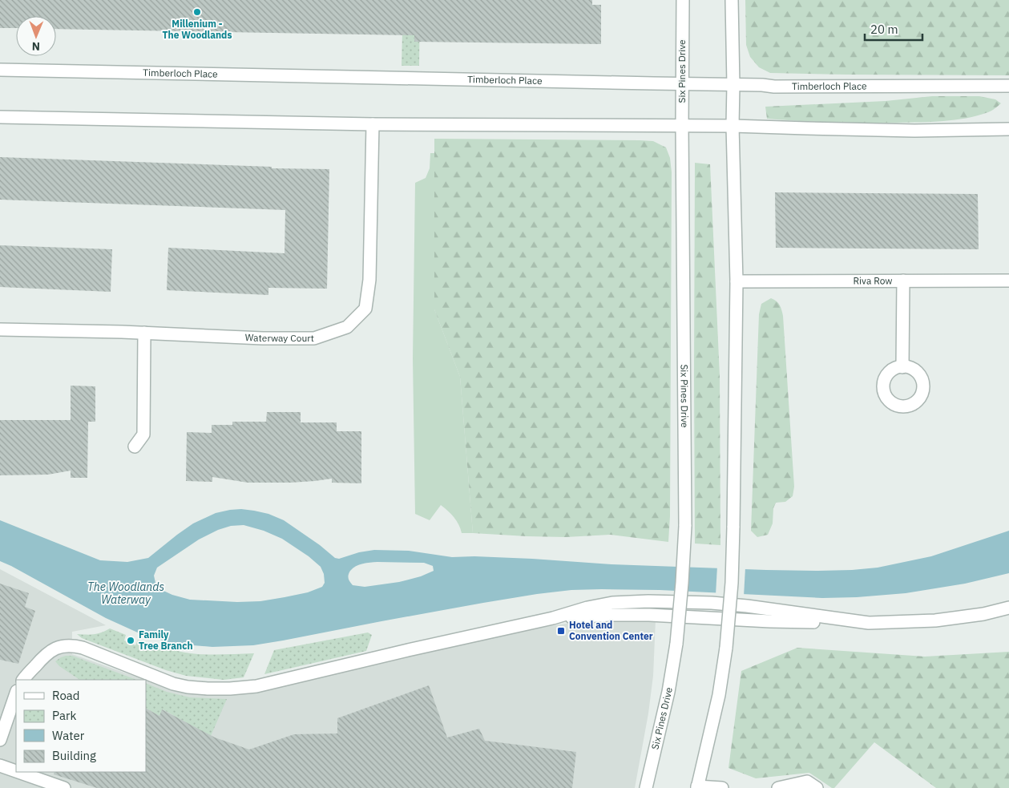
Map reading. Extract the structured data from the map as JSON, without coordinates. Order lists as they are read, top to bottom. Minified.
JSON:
{"streets":{"street":["Six Pines Drive","Timberloch Place","Riva Row","Waterway Court"]},"crossings":[["Six Pines Drive","Timberloch Place"]],"water":["The Woodlands Waterway"],"places":{"other":["Millenium - The Woodlands","Family Tree Branch"],"transit":["Hotel and Convention Center"]},"legend":["Road","Park","Water","Building"],"scale_bar":"20 m","north":"bottom"}
